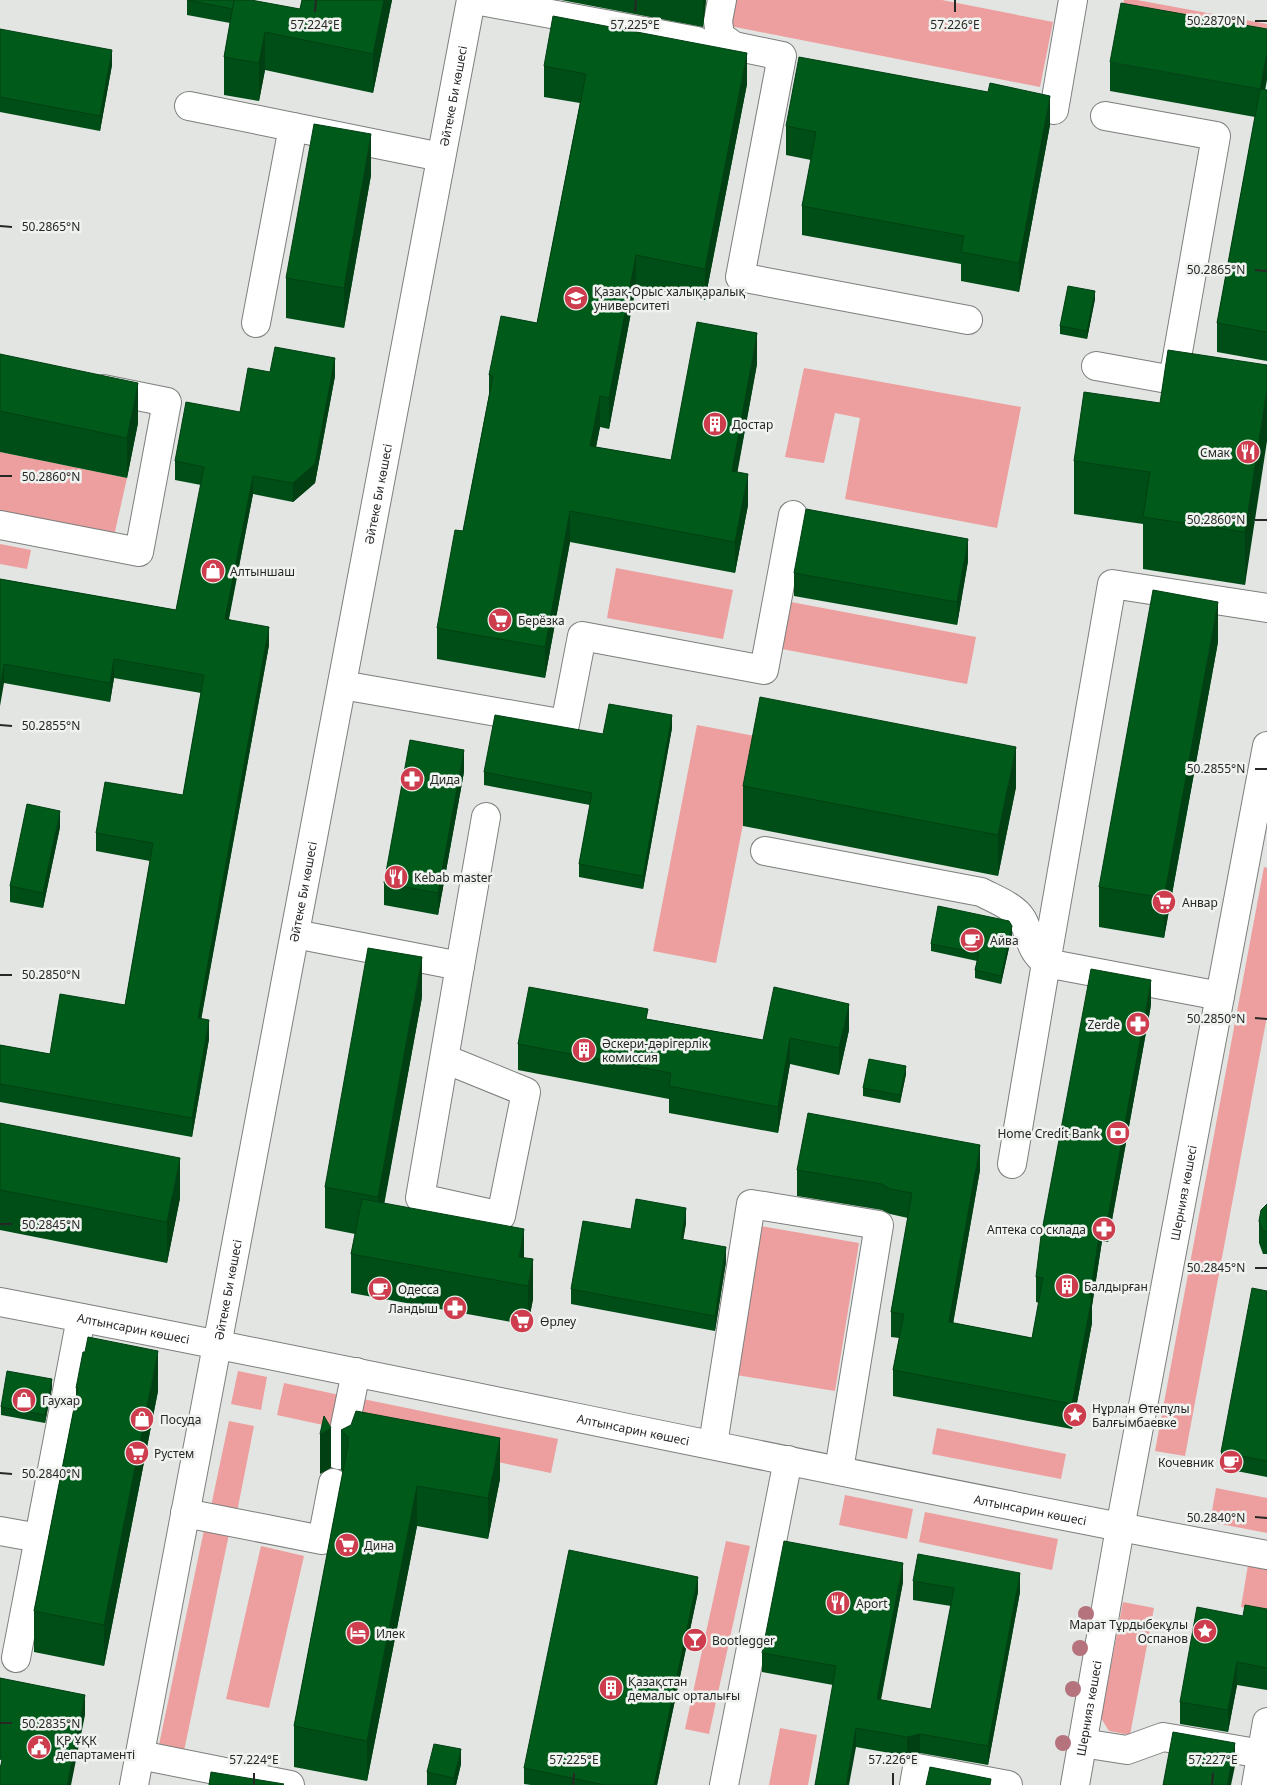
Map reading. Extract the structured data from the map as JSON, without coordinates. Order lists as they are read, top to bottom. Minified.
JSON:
{"streets":{"street":["Әйтеке Би көшесі","Шернияз көшесі","Алтынсарин көшесі"]},"crossings":[["Әйтеке Би көшесі","Алтынсарин көшесі"],["Шернияз көшесі","Алтынсарин көшесі"]],"places":{"school or university":["Қазақ-Орыс халықаралық университеті"],"building":["Достар","Әскери-дәрігерлік комиссия","Балдырған","Қазақстан демалыс орталығы"],"restaurant":["Смак","Kebab master","Aport"],"shop":["Алтыншаш","Гаухар","Посуда"],"supermarket":["Берёзка","Анвар","Өрлеу","Рустем","Дина"],"pharmacy":["Дида","Zerde","Аптека со склада","Ландыш"],"cafe":["Айва","Одесса","Кочевник"],"bank":["Home Credit Bank"],"place":["Нұрлан Өтепұлы Балғымбаевке","Марат Тұрдыбекұлы Оспанов"],"hotel":["Илек"],"bar":["Bootlegger"],"public building":["ҚР ҰҚК департаменті"]},"coordinates":["50.2870°N","57.224°E","57.225°E","57.226°E","50.2865°N","50.2860°N","50.2855°N","50.2850°N","50.2845°N","50.2840°N","50.2835°N","57.227°E"]}
